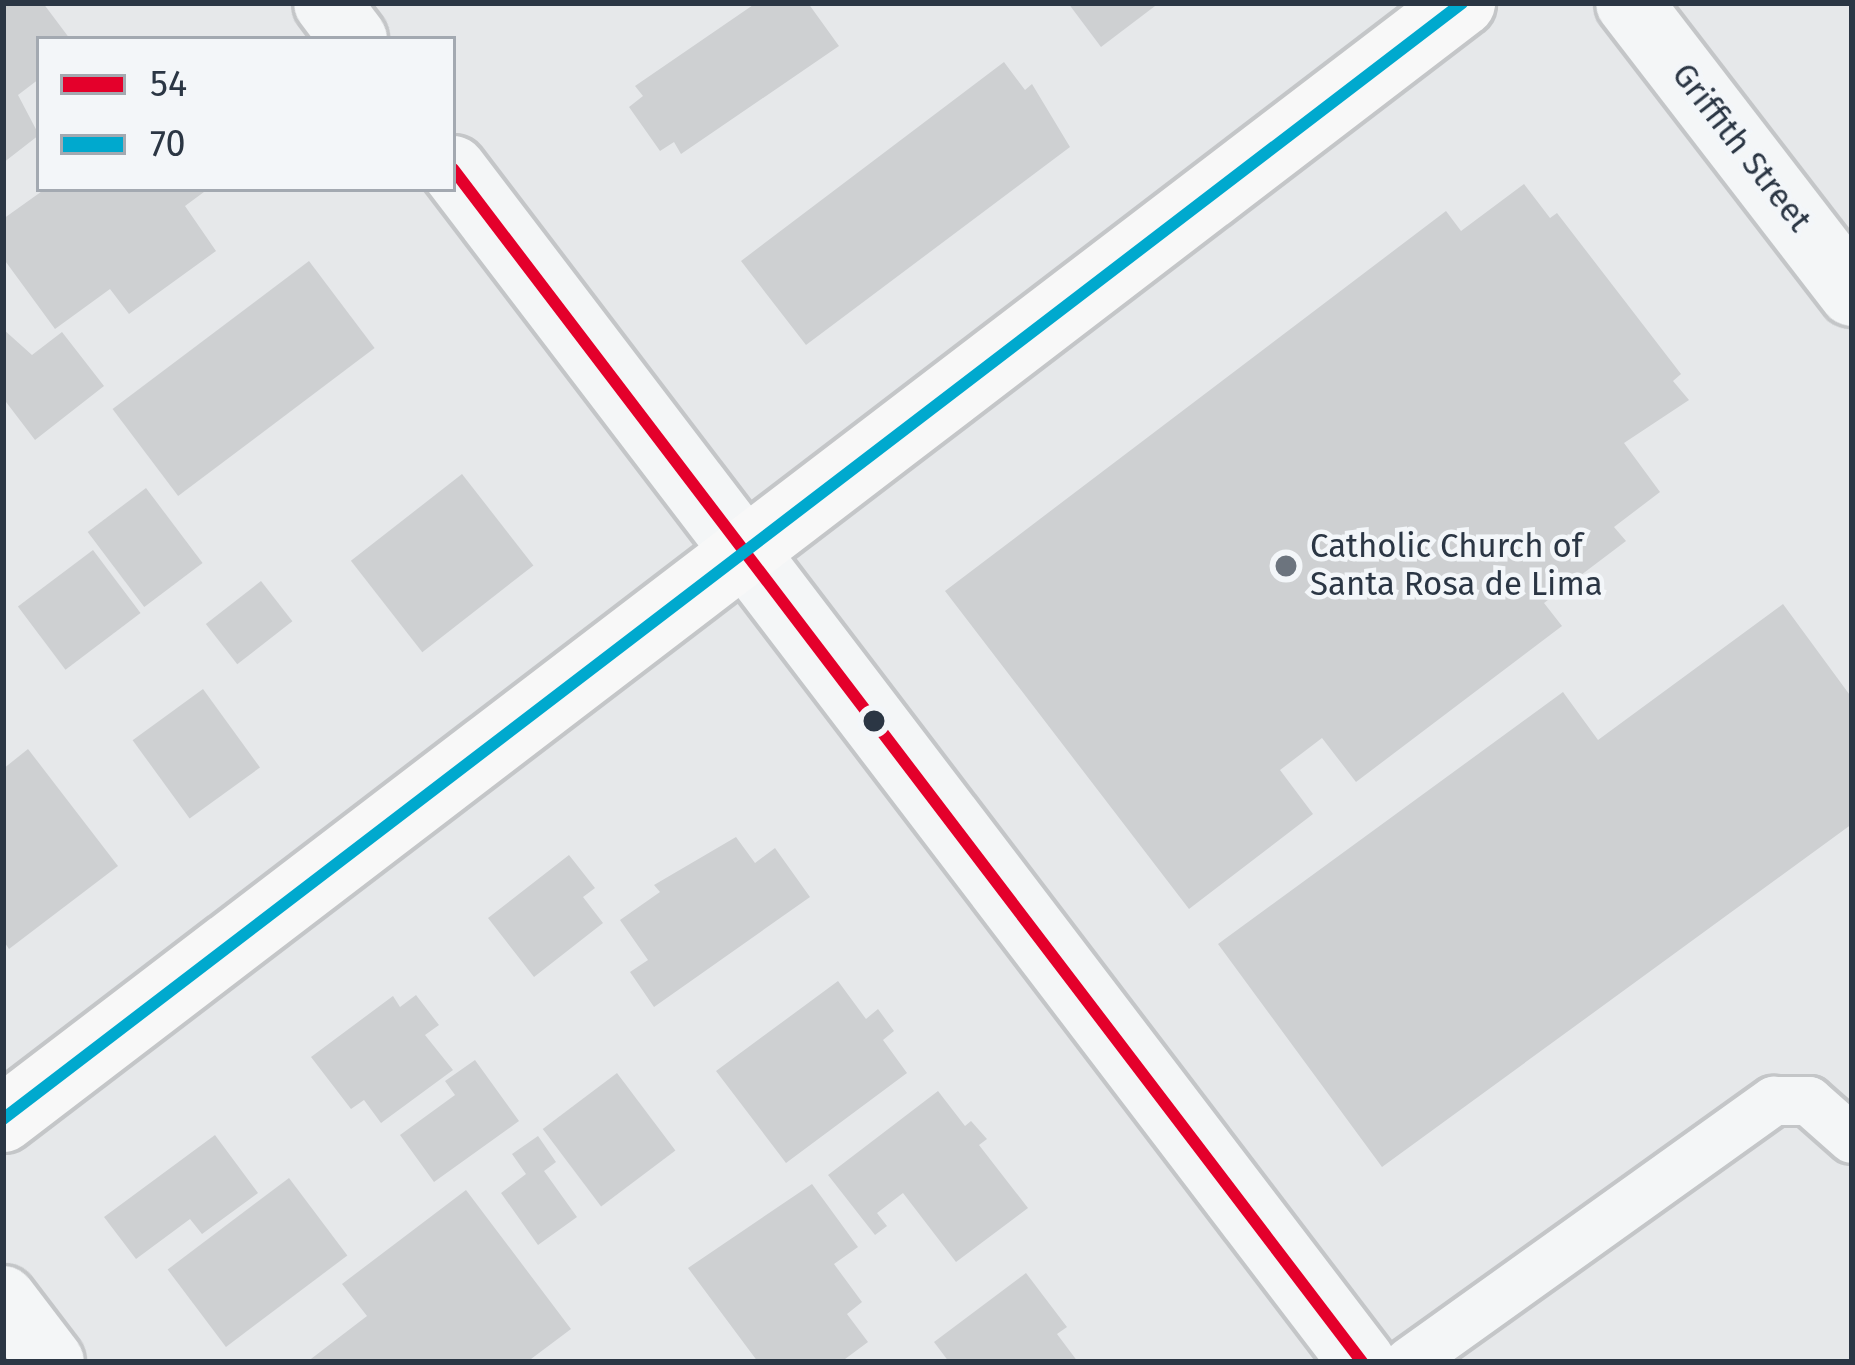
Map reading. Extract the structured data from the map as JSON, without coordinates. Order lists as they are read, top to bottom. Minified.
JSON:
{"streets":{"street":["Griffith Street"]},"places":["Catholic Church of Santa Rosa de Lima"],"lines":["transit line 70","transit line 54"],"legend":["54","70"]}
